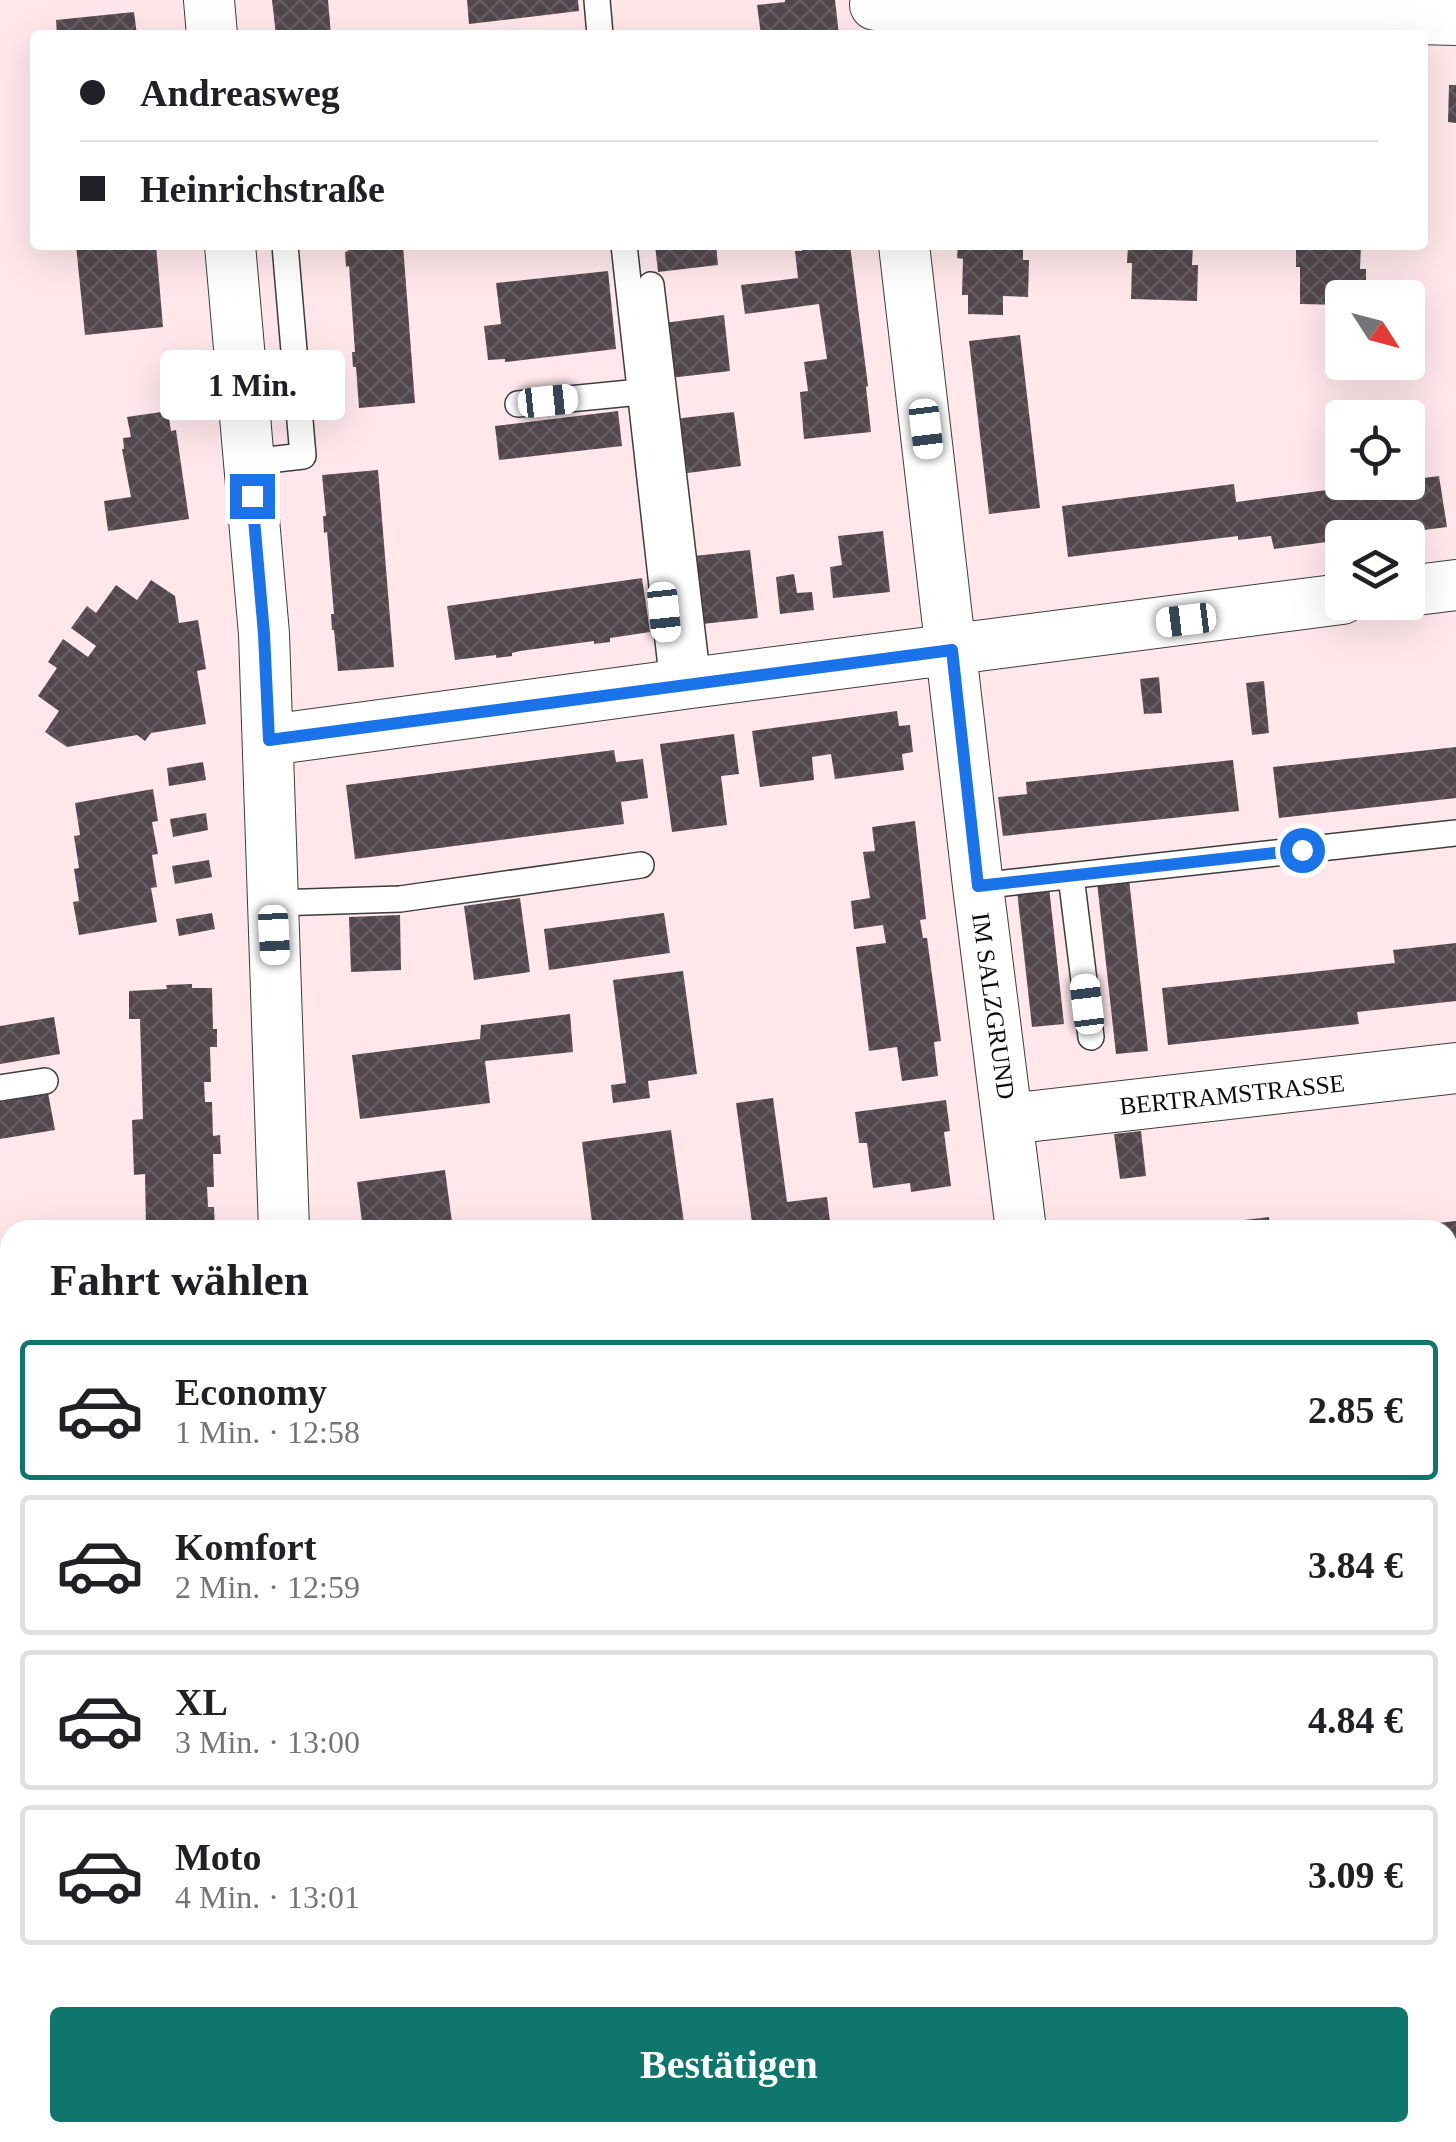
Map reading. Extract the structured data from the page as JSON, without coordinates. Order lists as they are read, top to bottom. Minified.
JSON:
{"streets":{"street":["IM SALZGRUND","BERTRAMSTRASSE"]},"crossings":[["IM SALZGRUND","BERTRAMSTRASSE"]],"north":"bottom right","page":{"banner":["Andreasweg","Heinrichstraße"],"bubble":"1 Min.","heading":"Fahrt wählen","list":[{"name":"Economy","note":"1 Min. · 12:58","value":"2.85 €"},{"name":"Komfort","note":"2 Min. · 12:59","value":"3.84 €"},{"name":"XL","note":"3 Min. · 13:00","value":"4.84 €"},{"name":"Moto","note":"4 Min. · 13:01","value":"3.09 €"}],"buttons":"Bestätigen"}}
